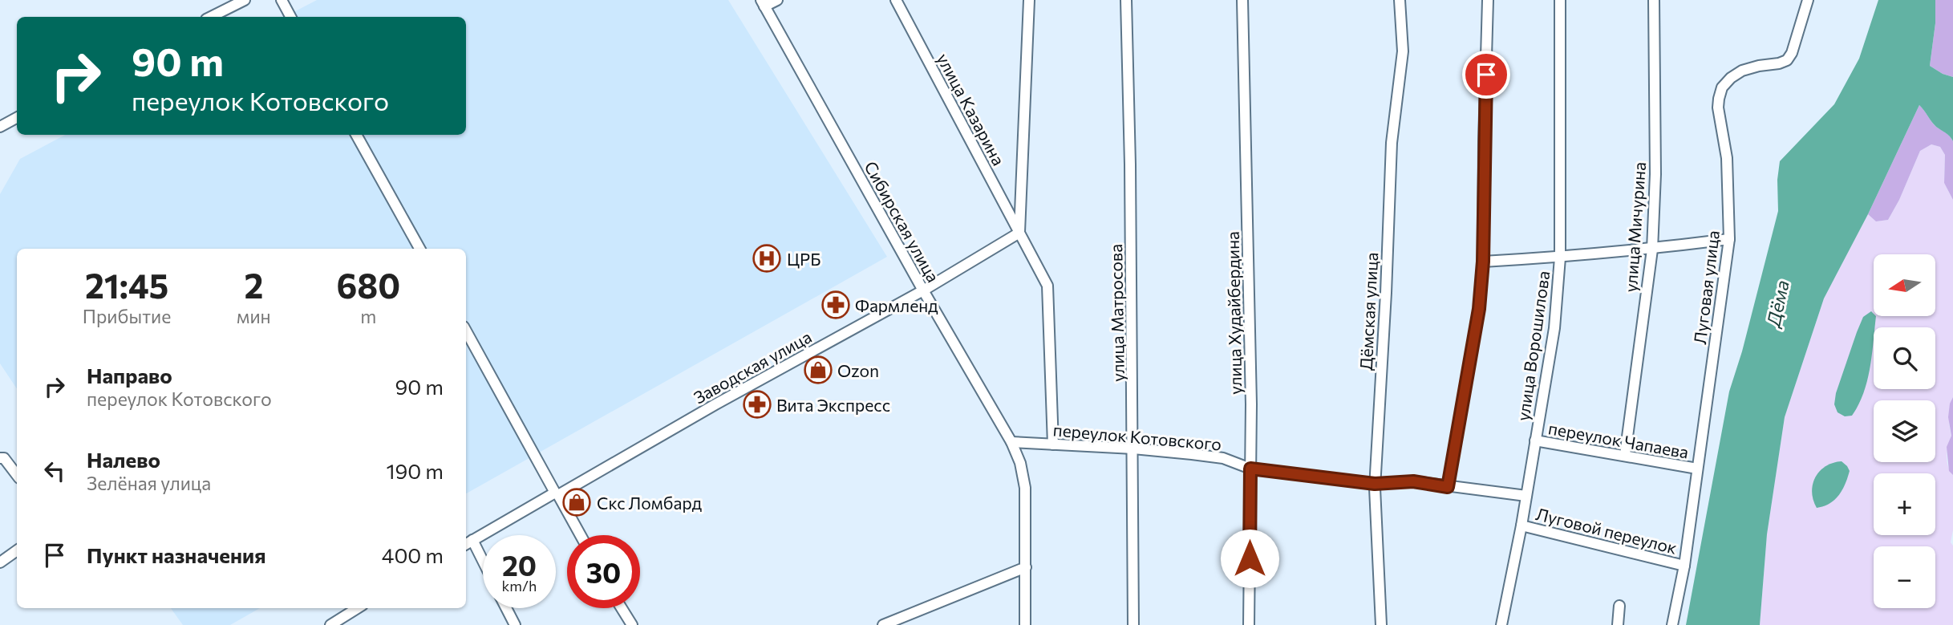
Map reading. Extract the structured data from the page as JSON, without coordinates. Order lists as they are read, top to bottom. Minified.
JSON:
{"streets":{"street":["улица Казарина","Сибирская улица","улица Мичурина","Луговая улица","Дёмская улица","улица Матросова","улица Худайбердина","улица Ворошилова","Заводская улица","переулок Котовского","переулок Чапаева","Луговой переулок"]},"crossings":[["улица Казарина","Заводская улица"],["улица Казарина","переулок Котовского"],["Сибирская улица","Заводская улица"],["Сибирская улица","переулок Котовского"],["улица Мичурина","переулок Чапаева"],["Луговая улица","переулок Чапаева"],["Луговая улица","Луговой переулок"],["Дёмская улица","переулок Котовского"],["улица Матросова","переулок Котовского"],["улица Худайбердина","переулок Котовского"],["улица Ворошилова","переулок Котовского"],["улица Ворошилова","переулок Чапаева"],["улица Ворошилова","Луговой переулок"]],"water":["Дёма"],"places":{"hospital":["ЦРБ"],"pharmacy":["Фармленд","Вита Экспресс"],"shop":["Ozon","Скс Ломбард"]},"north":"left","page":{"turn":["90 m","переулок Котовского"],"eta":["21:45","Прибытие","2","мин","680","m"],"map_buttons":["+","−"],"list":[{"name":"Направо","note":"переулок Котовского","value":"90 m"},{"name":"Налево","note":"Зелёная улица","value":"190 m"},{"name":"Пункт назначения","value":"400 m"}],"speed":"20 km/h","limit":"30"}}
